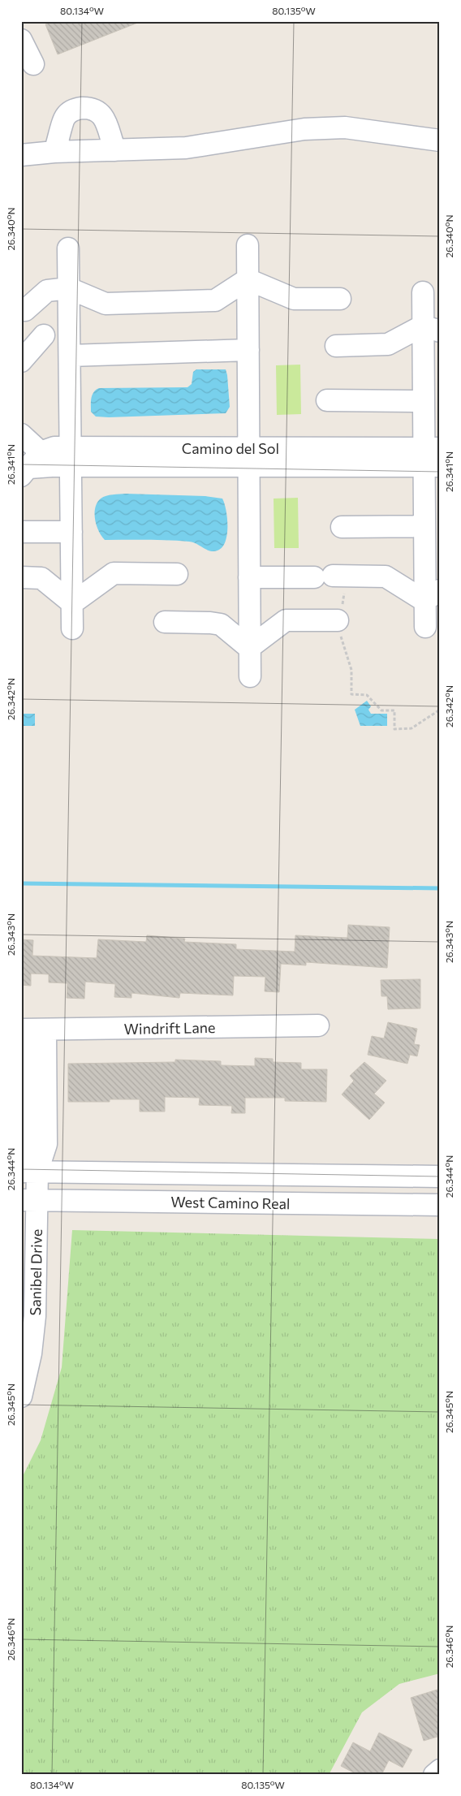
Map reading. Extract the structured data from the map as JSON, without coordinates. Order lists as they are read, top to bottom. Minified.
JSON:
{"streets":{"street":["Camino del Sol","Windrift Lane","West Camino Real","Sanibel Drive"]},"crossings":[["Windrift Lane","Sanibel Drive"],["West Camino Real","Sanibel Drive"]],"coordinates":["80.134°W","80.135°W","26.340°N","26.341°N","26.342°N","26.343°N","26.344°N","26.345°N","26.346°N"]}
